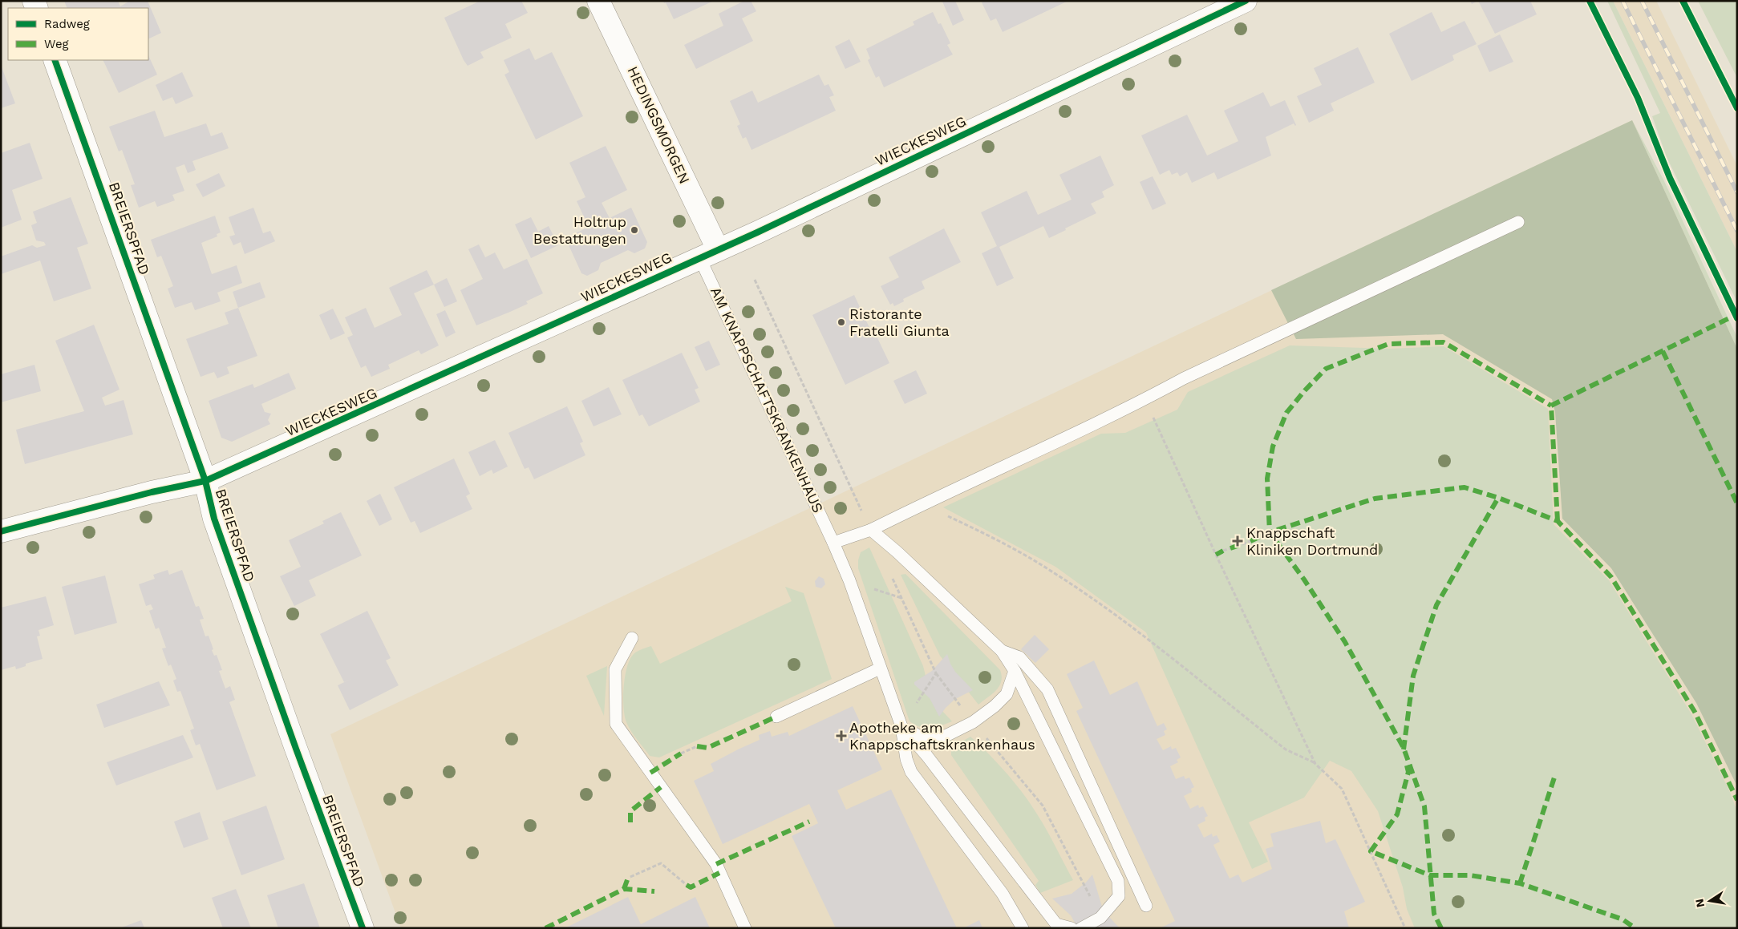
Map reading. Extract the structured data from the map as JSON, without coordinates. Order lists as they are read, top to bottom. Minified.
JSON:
{"streets":{"street":["HEDINGSMORGEN","WIECKESWEG","BREIERSPFAD"],"lane":["AM KNAPPSCHAFTSKRANKENHAUS"]},"crossings":[["HEDINGSMORGEN","WIECKESWEG"],["HEDINGSMORGEN","AM KNAPPSCHAFTSKRANKENHAUS"],["WIECKESWEG","BREIERSPFAD"],["WIECKESWEG","AM KNAPPSCHAFTSKRANKENHAUS"]],"places":{"other":["Holtrup Bestattungen","Ristorante Fratelli Giunta"],"health":["Knappschaft Kliniken Dortmund","Apotheke am Knappschaftskrankenhaus"]},"legend":["Radweg","Weg"],"north":"left"}
